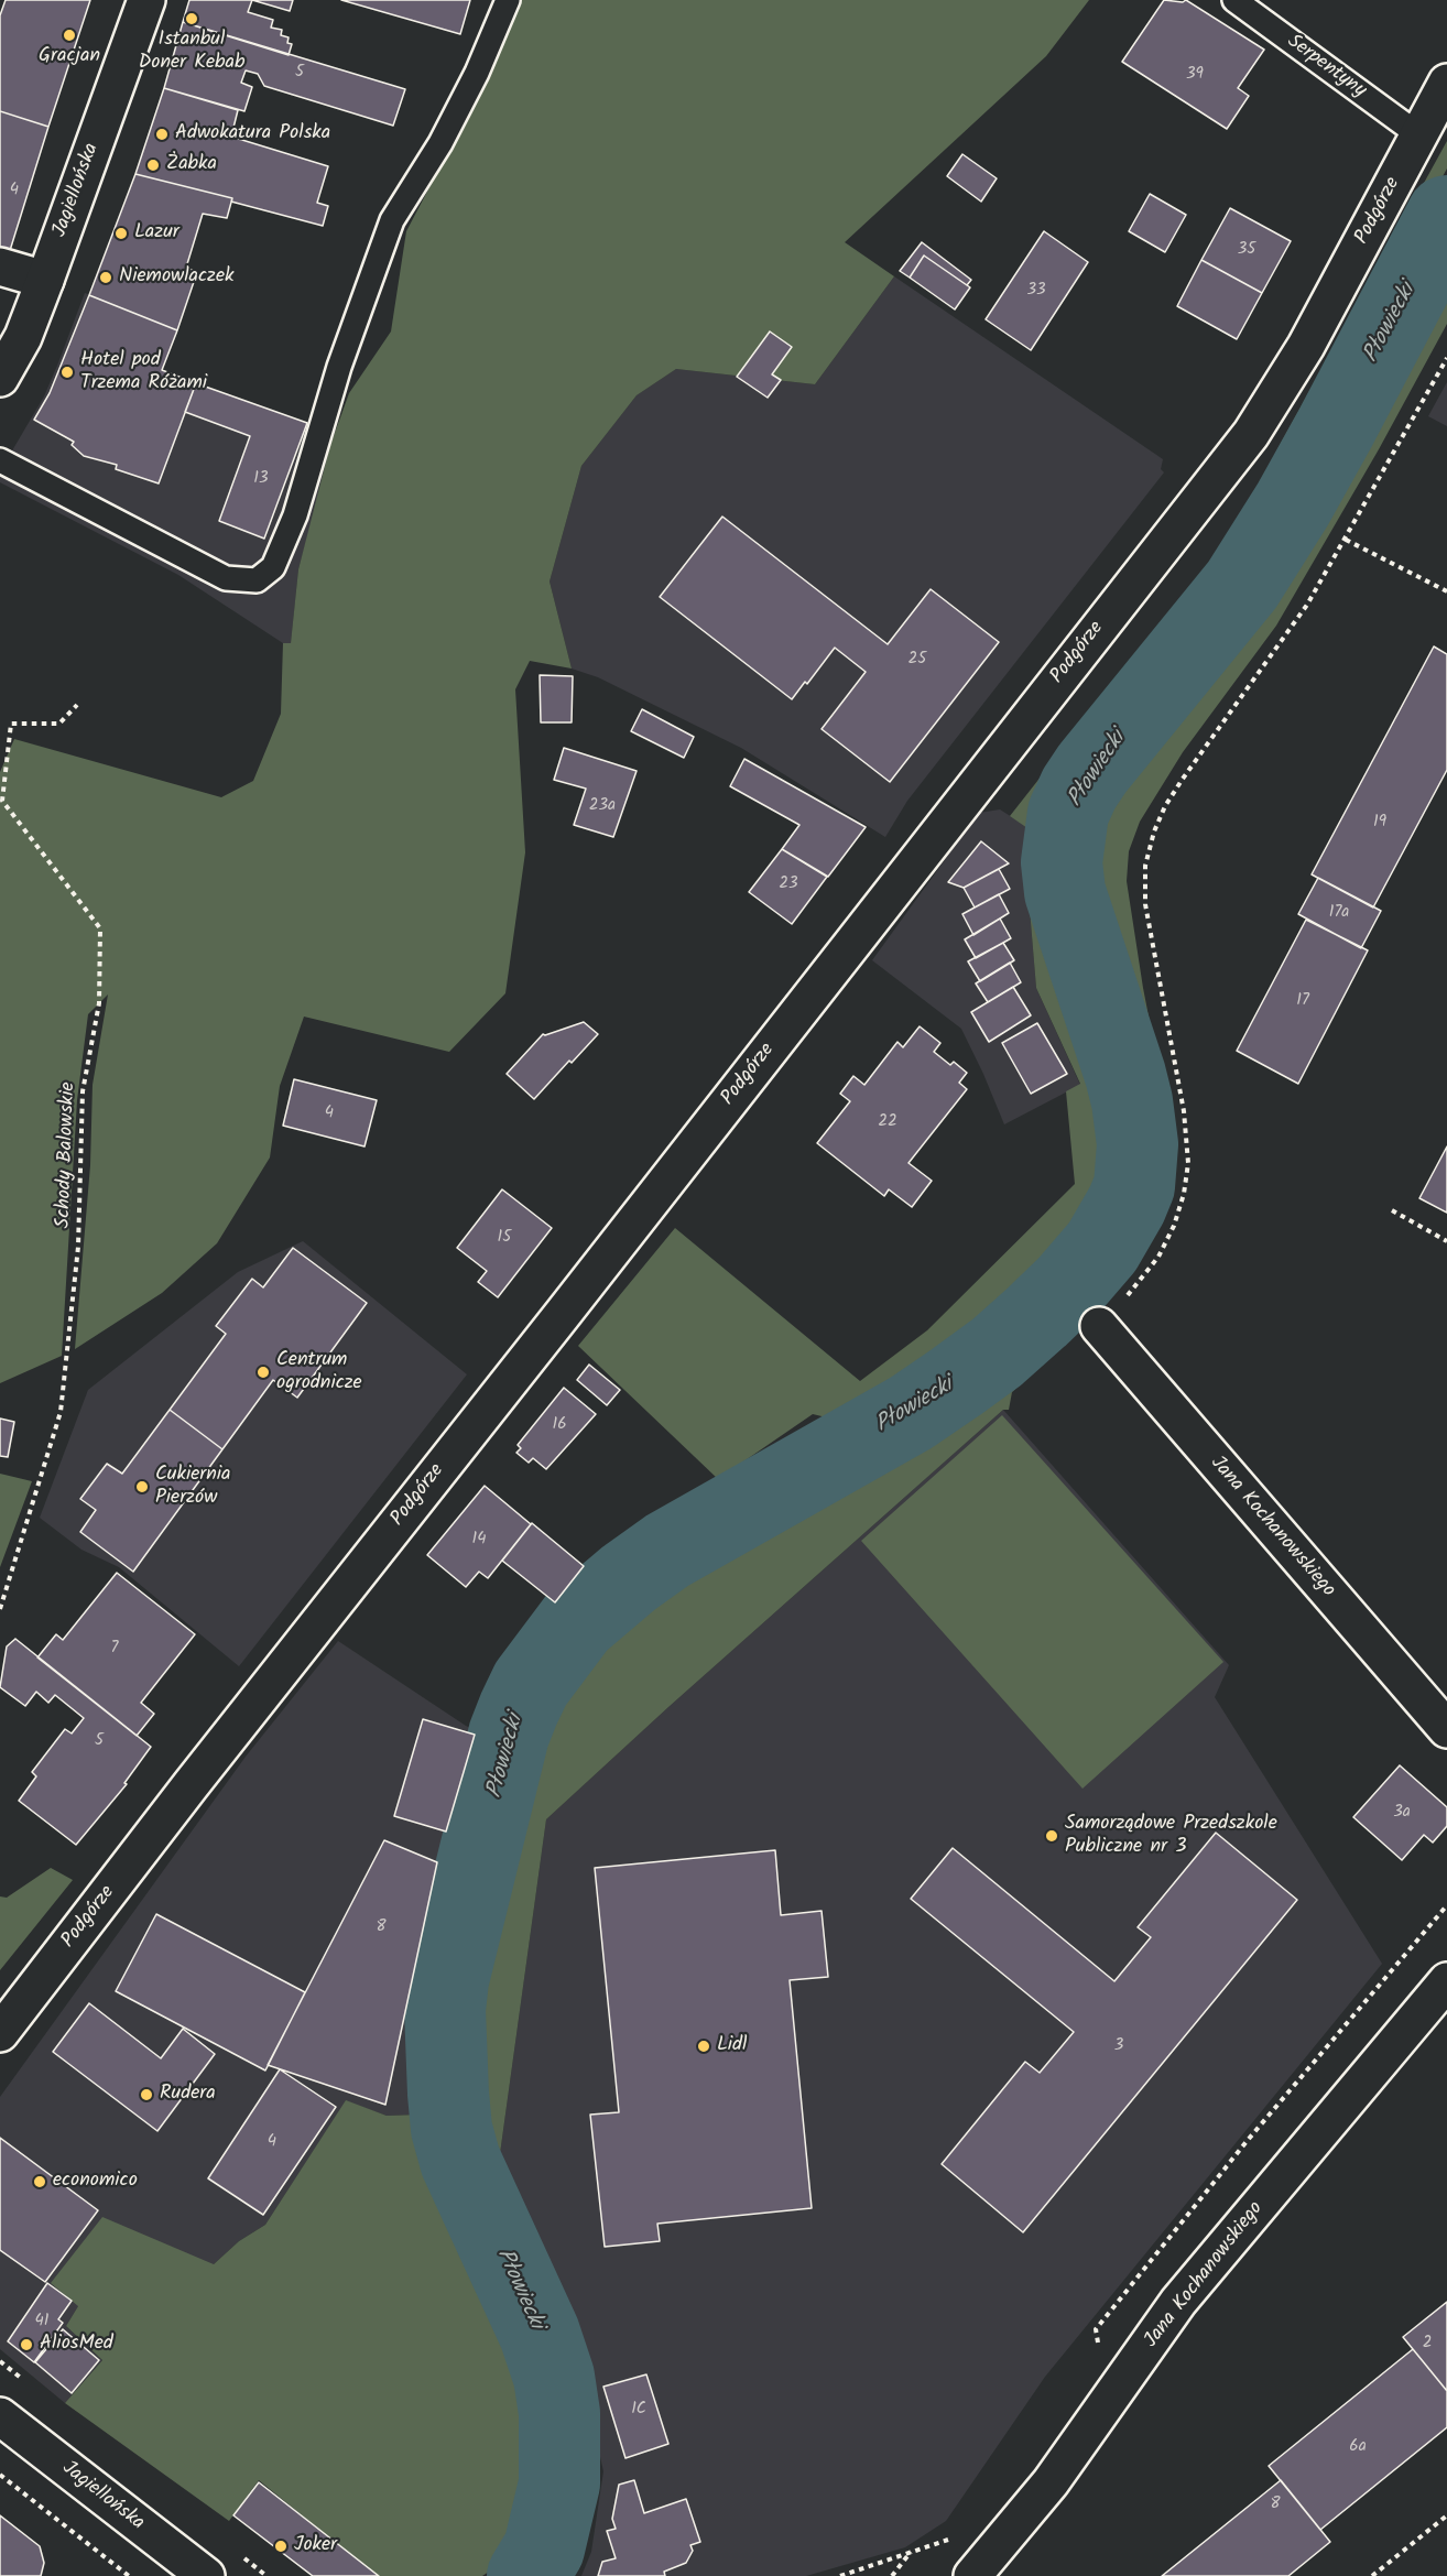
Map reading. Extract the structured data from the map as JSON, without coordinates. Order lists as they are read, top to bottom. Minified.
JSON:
{"streets":{"street":["Jagiellońska","Podgórze","Jana Kochanowskiego"],"lane":["Serpentyny"],"path":["Schody Balowskie"]},"crossings":[["Serpentyny","Podgórze"]],"water":["Płowiecki"],"places":["Istanbul Doner Kebab","Gracjan","Adwokatura Polska","Żabka","Lazur","Niemowlaczek","Hotel pod Trzema Różami","Centrum ogrodnicze","Cukiernia Pierzów","Samorządowe Przedszkole Publiczne nr 3","Lidl","Rudera","economico","AliosMed","Joker"],"house_numbers":["5","39","4","35","33","13","25","23a","19","23","17a","17","4","22","15","16","14","7","5","3a","8","3","4","41","2","1C","6a","8"]}
